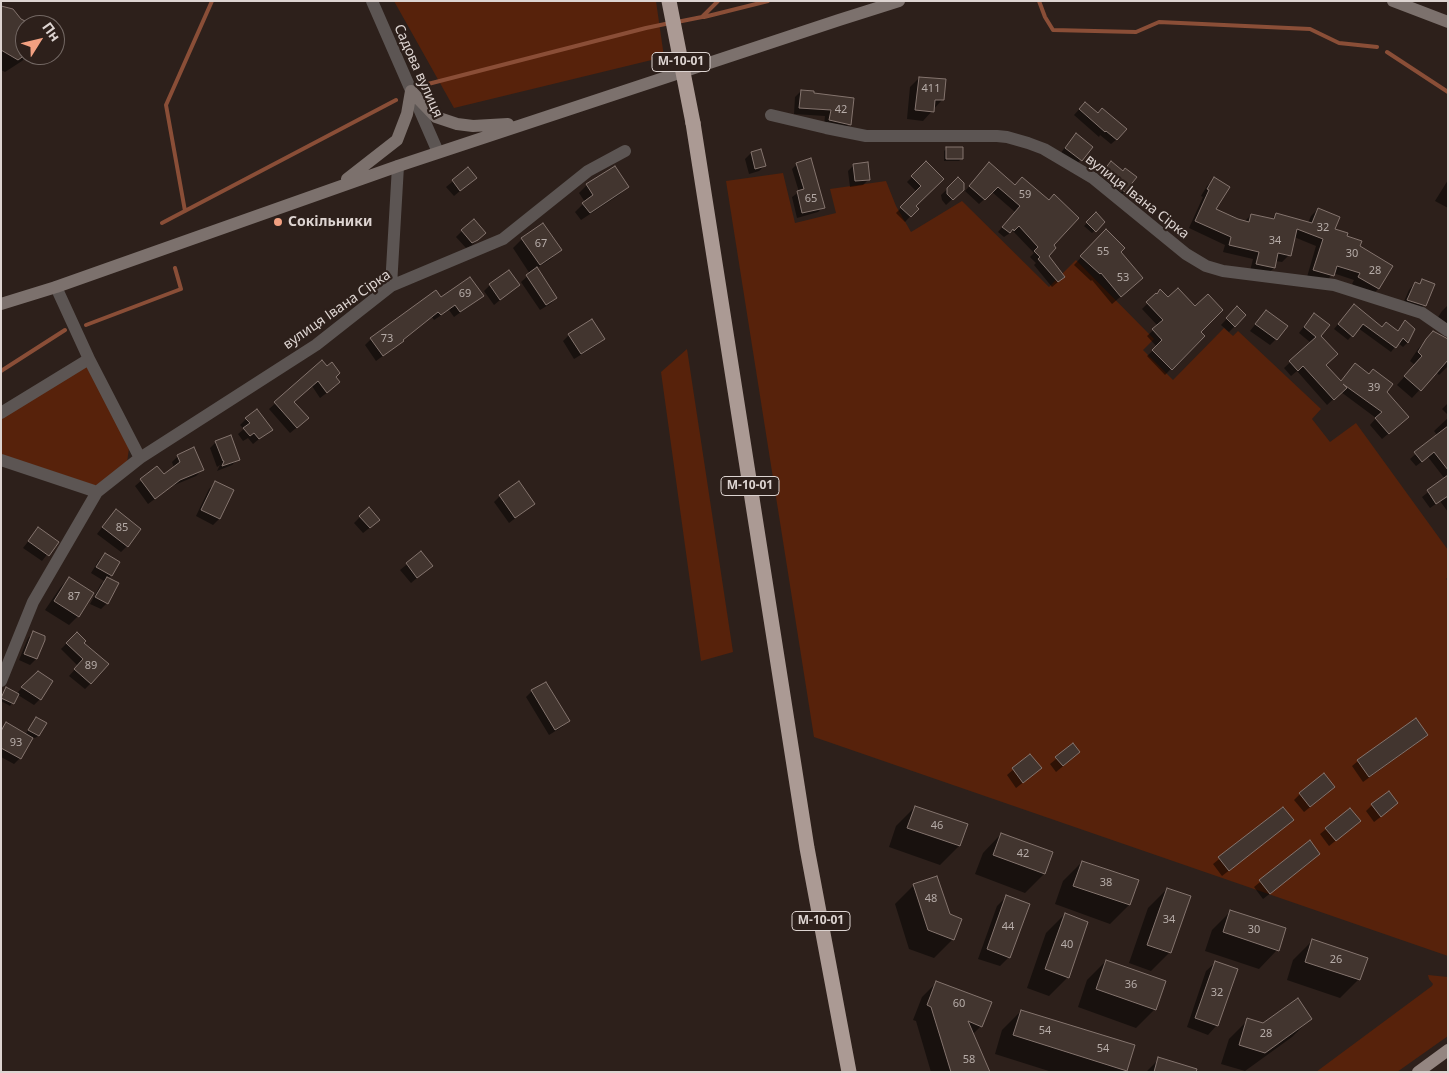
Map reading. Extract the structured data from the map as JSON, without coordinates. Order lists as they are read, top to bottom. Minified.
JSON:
{"streets":{"highway":["М-10-01"],"street":["Садова вулиця","вулиця Івана Сірка"]},"places":["Сокільники"],"house_numbers":["411","42","59","65","32","34","67","55","30","28","53","69","73","39","85","87","89","93","46","42","38","48","34","44","30","40","26","36","32","60","54","28","54","58"],"north":"top right"}
